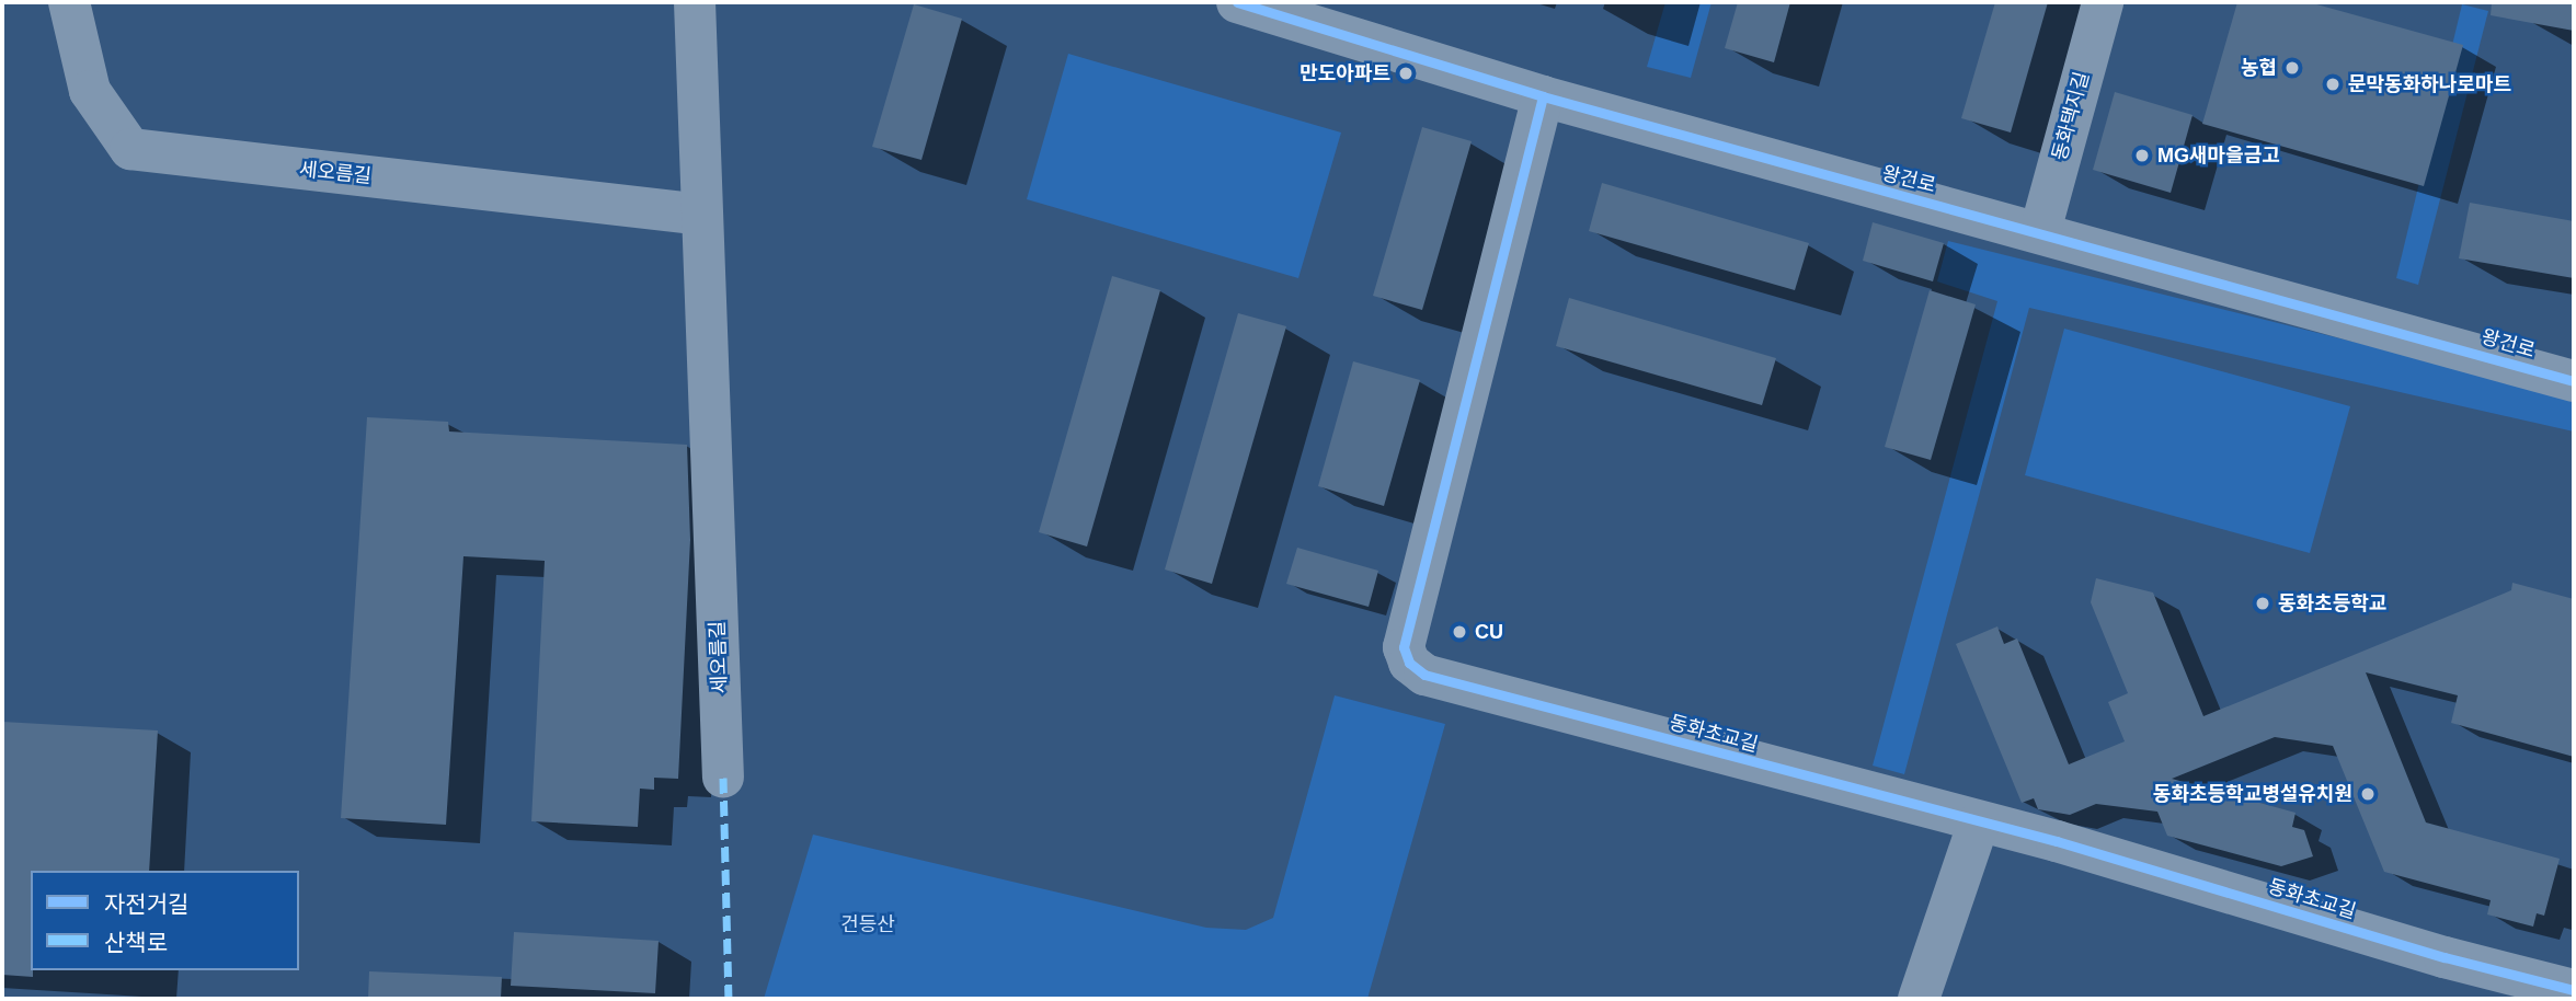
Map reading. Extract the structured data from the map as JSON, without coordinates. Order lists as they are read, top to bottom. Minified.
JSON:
{"streets":{"street":["동화택지길","세오름길","왕건로","동화초교길"]},"crossings":[["동화택지길","왕건로"],["왕건로","동화초교길"]],"parks":["건등산"],"places":["농협","만도아파트","문막동화하나로마트","MG새마을금고","동화초등학교","CU","동화초등학교병설유치원"],"legend":["자전거길","산책로"]}
